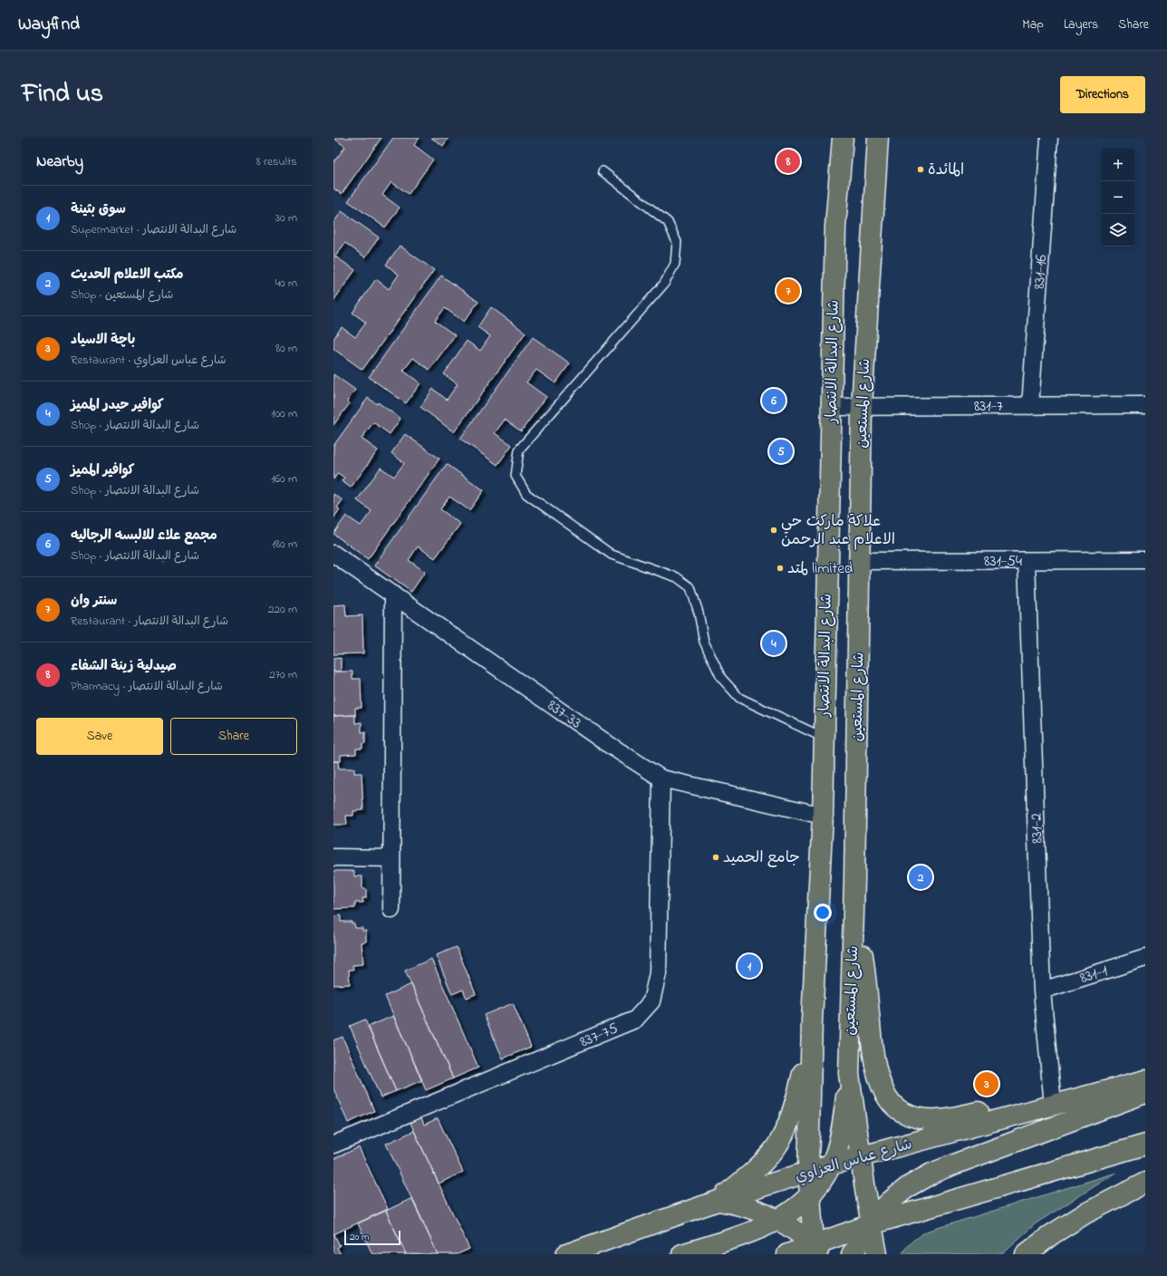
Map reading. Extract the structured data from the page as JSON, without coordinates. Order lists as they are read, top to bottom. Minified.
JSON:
{"streets":{"main road":["شارع البدالة الانتصار","شارع المستعين","شارع عباس العزاوي"],"street":["831-16","831-7","831-54","837-33","831-2","831-1","837-75"]},"crossings":[["831-16","831-7"],["شارع البدالة الانتصار","831-7"],["شارع البدالة الانتصار","837-33"],["شارع المستعين","831-7"],["شارع المستعين","831-54"],["شارع المستعين","شارع عباس العزاوي"],["831-54","831-2"],["837-33","837-75"],["831-2","831-1"]],"places":["المائدة","علاكة ماركت حي الاعلام عبد الرحمن","لمتد limited","جامع الحميد"],"scale_bar":"20 m","page":{"header":"Wayfind","nav":["Map","Layers","Share"],"title":"Find us","buttons":["Directions",["Save","Share"]],"heading":["Nearby","8 results"],"pins":["8","7","6","5","4","2","1","3"],"map_buttons":["+","−"],"list":[{"mark":"1","name":"سوق بثينة","note":"Supermarket · شارع البدالة الانتصار","value":"30 m"},{"mark":"2","name":"مكتب الاعلام الحديث","note":"Shop · شارع المستعين","value":"40 m"},{"mark":"3","name":"باچة الاسياد","note":"Restaurant · شارع عباس العزاوي","value":"80 m"},{"mark":"4","name":"كوافير حيدر المميز","note":"Shop · شارع البدالة الانتصار","value":"100 m"},{"mark":"5","name":"كوافير المميز","note":"Shop · شارع البدالة الانتصار","value":"160 m"},{"mark":"6","name":"مجمع علاء للالبسه الرجاليه","note":"Shop · شارع البدالة الانتصار","value":"180 m"},{"mark":"7","name":"سنتر وان","note":"Restaurant · شارع البدالة الانتصار","value":"220 m"},{"mark":"8","name":"صيدلية زينة الشفاء","note":"Pharmacy · شارع البدالة الانتصار","value":"270 m"}],"scale":"20 m"}}
